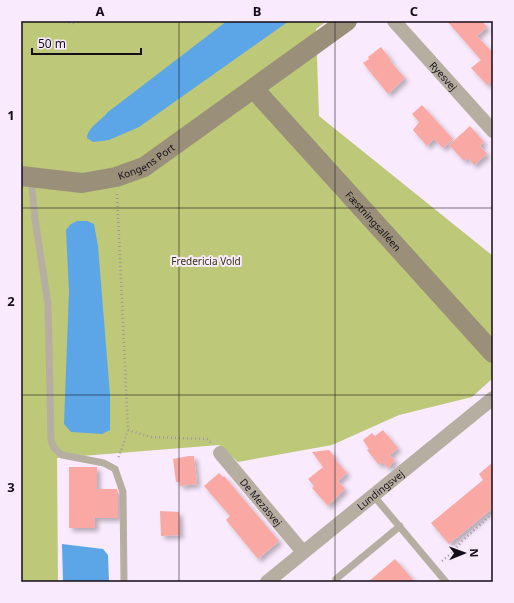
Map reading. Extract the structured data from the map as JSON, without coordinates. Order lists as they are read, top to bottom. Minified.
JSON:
{"streets":{"street":["Ryesvej","Kongens Port","Fæstningsalléen","Lundingsvej","De Mezasvej"]},"crossings":[["Kongens Port","Fæstningsalléen"],["Lundingsvej","De Mezasvej"]],"parks":["Fredericia Vold"],"scale_bar":"50 m","north":"right","grid":{"columns":["A","B","C"],"rows":["1","2","3"]}}
